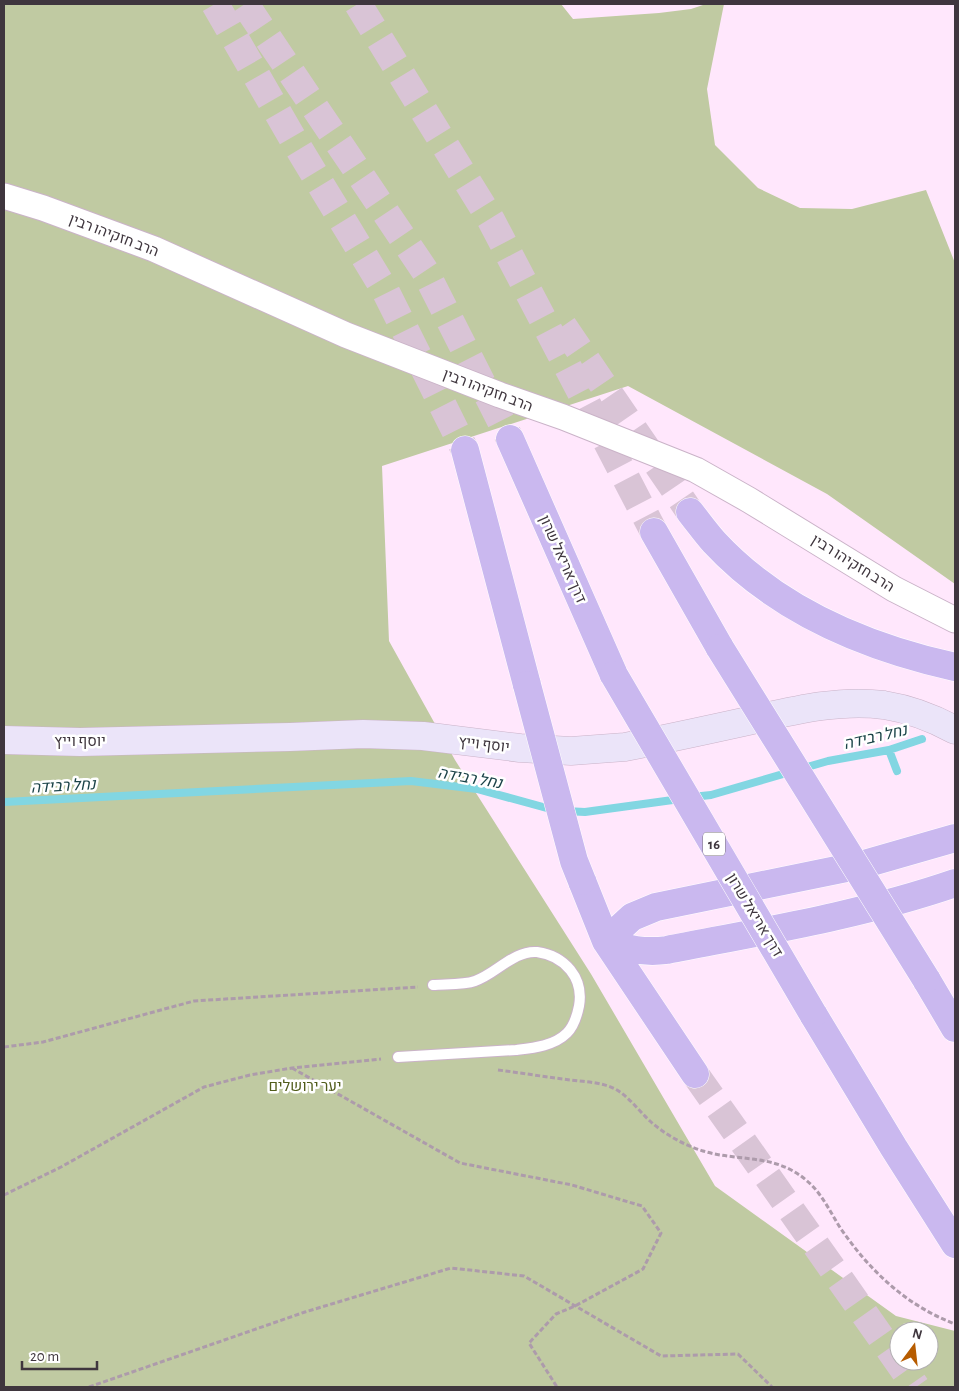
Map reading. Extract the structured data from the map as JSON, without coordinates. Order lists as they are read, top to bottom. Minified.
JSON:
{"streets":{"highway":["דרך אריאל שרון","16"],"main road":["יוסף וייץ"],"street":["הרב חזקיהו רבין"]},"water":["נחל רבידה"],"parks":["יער ירושלים"],"scale_bar":"20 m","north":"top"}
